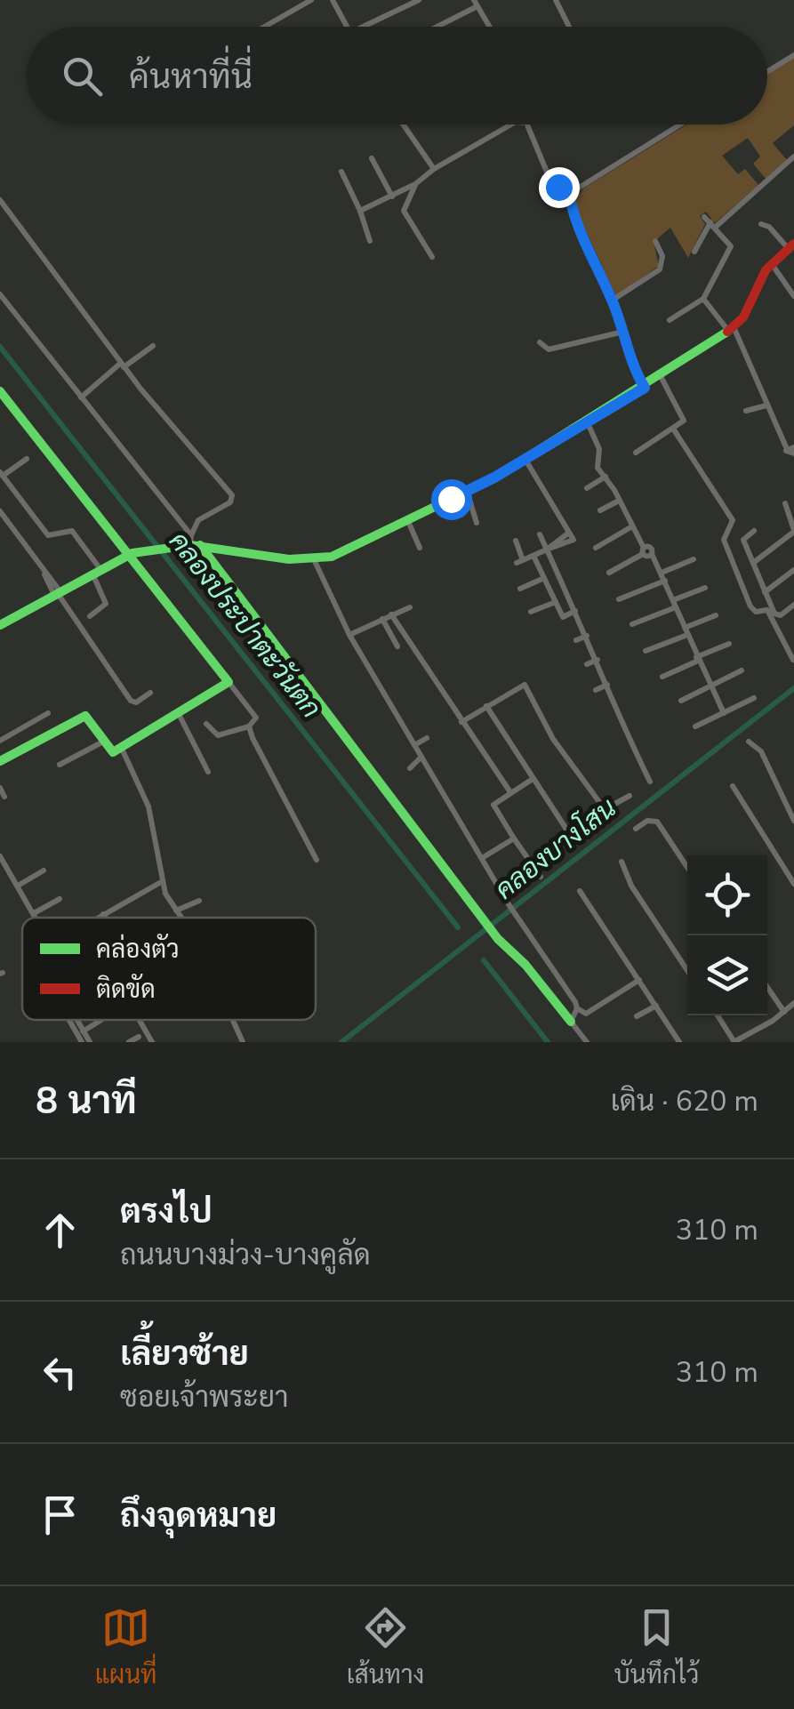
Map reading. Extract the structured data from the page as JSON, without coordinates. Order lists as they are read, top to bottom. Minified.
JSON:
{"water":["คลองประปาตะวันตก","คลองบางโสน"],"legend":["คล่องตัว","ติดขัด"],"page":{"search":"ค้นหาที่นี่","heading":["8 นาที","เดิน · 620 m"],"list":[["ตรงไป","ถนนบางม่วง-บางคูลัด","310 m"],["เลี้ยวซ้าย","ซอยเจ้าพระยา","310 m"],"ถึงจุดหมาย"],"nav":["แผนที่","เส้นทาง","บันทึกไว้"]}}
